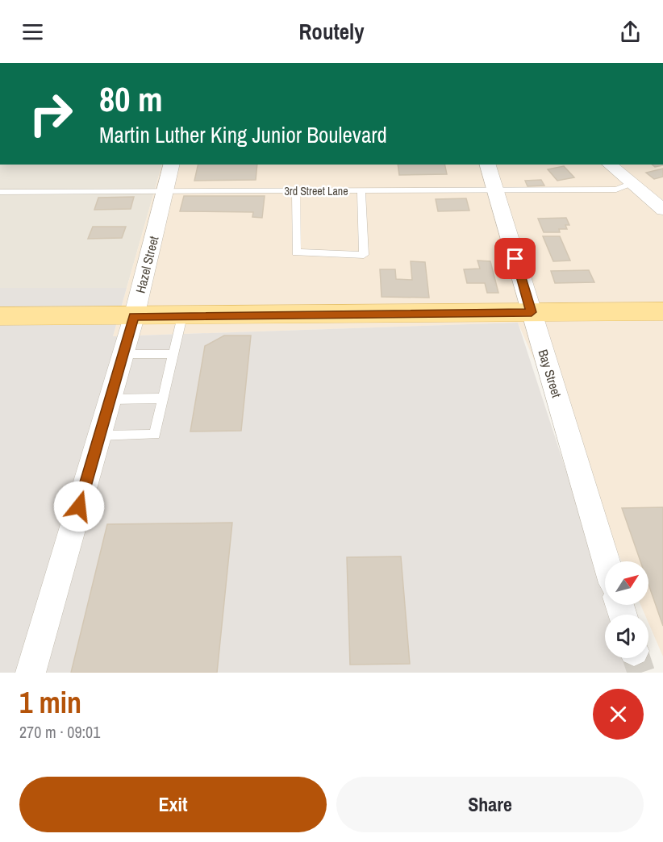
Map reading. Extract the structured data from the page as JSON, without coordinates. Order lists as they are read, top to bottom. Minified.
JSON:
{"streets":{"street":["Hazel Street","Bay Street"],"lane":["3rd Street Lane"]},"crossings":[["3rd Street Lane","Hazel Street"],["3rd Street Lane","Bay Street"]],"north":"top right","page":{"header":"Routely","turn":["80 m","Martin Luther King Junior Boulevard"],"heading":["1 min","270 m · 09:01"],"buttons":["Exit","Share"]}}
